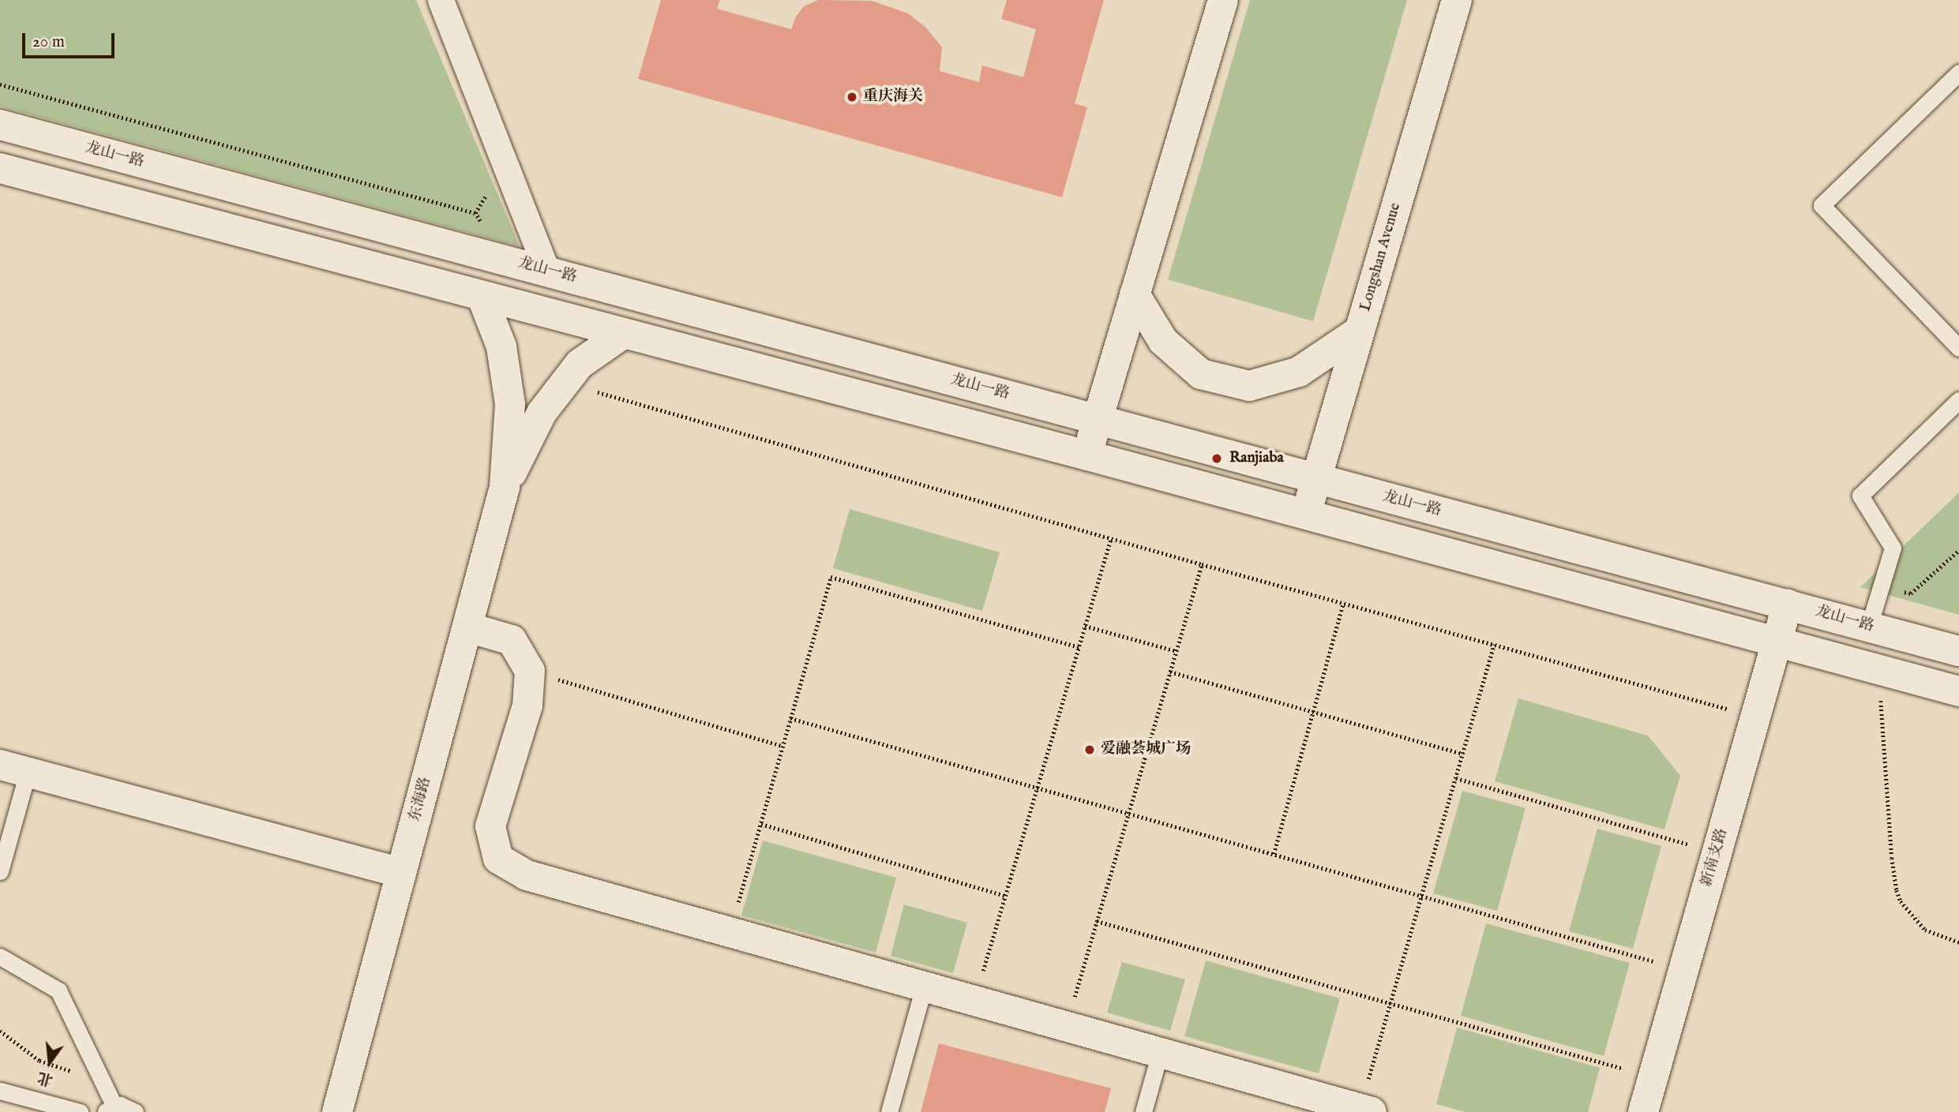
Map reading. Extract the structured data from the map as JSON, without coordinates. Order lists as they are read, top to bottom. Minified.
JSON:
{"streets":{"main road":["龙山一路","Longshan Avenue","东海路","新南支路"]},"crossings":[["龙山一路","Longshan Avenue"],["龙山一路","新南支路"]],"places":["重庆海关","Ranjiaba","爱融荟城广场"],"scale_bar":"20 m","north":"bottom"}
